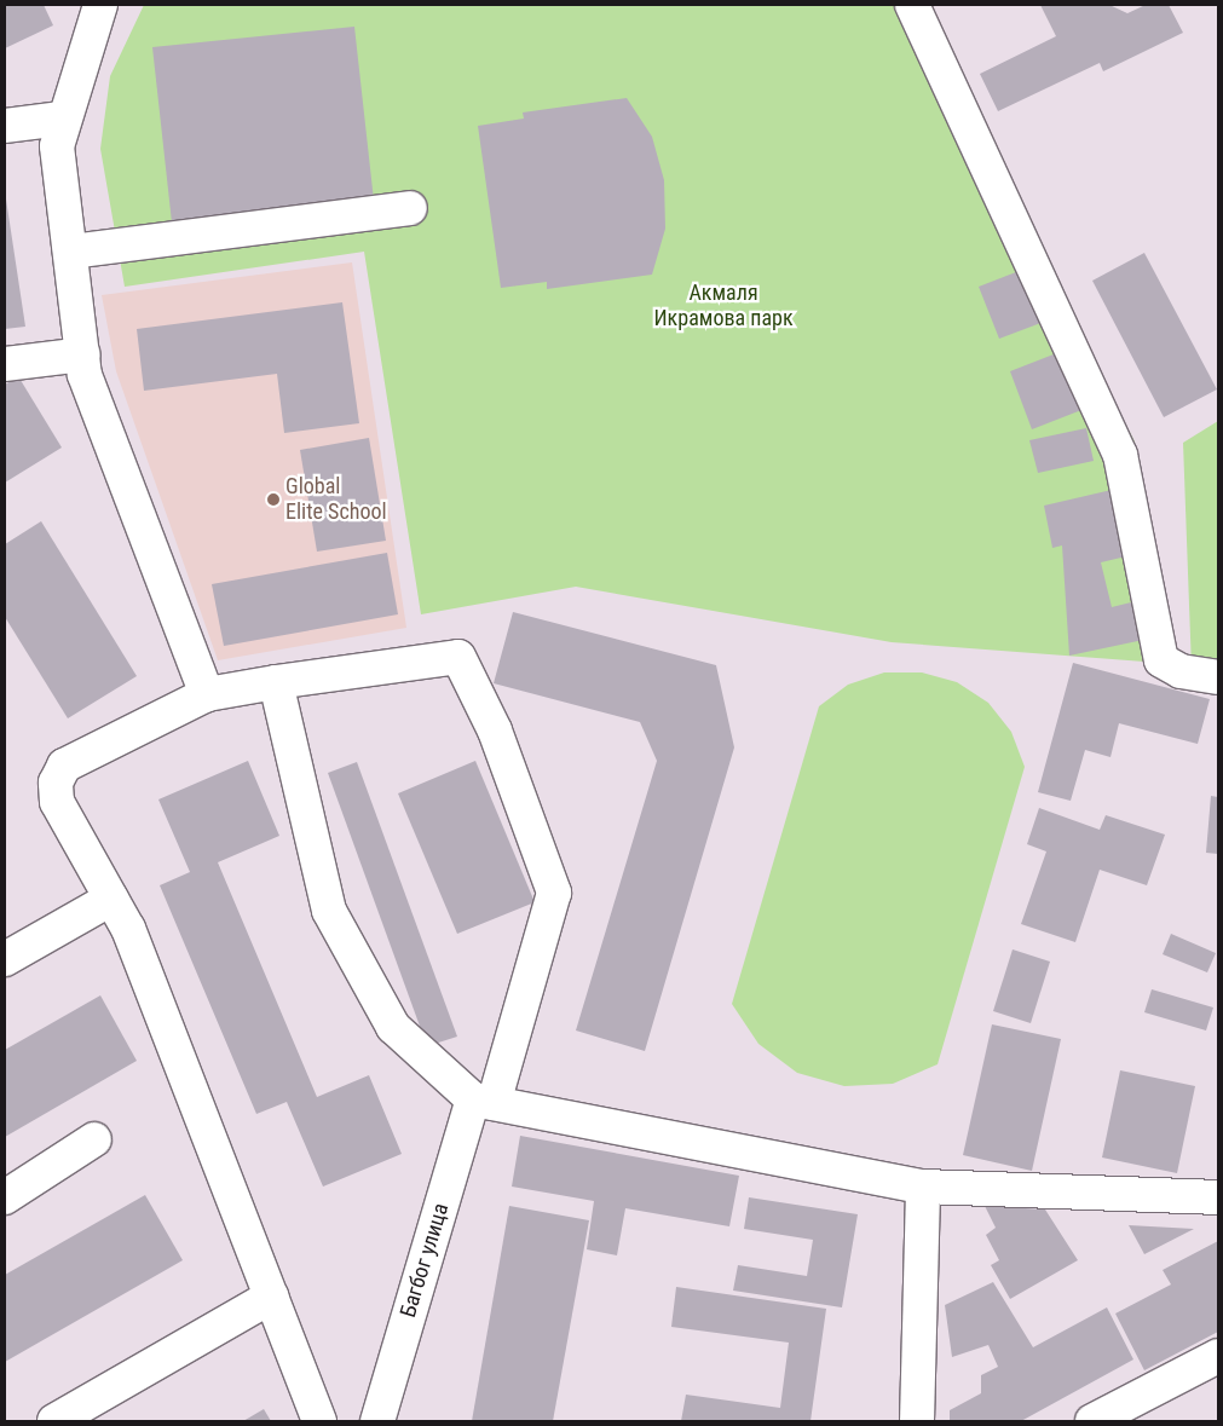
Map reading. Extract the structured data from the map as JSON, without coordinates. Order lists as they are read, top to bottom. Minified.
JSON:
{"streets":{"street":["Багбог улица"]},"parks":["Акмаля Икрамова парк"],"places":["Global Elite School"]}
